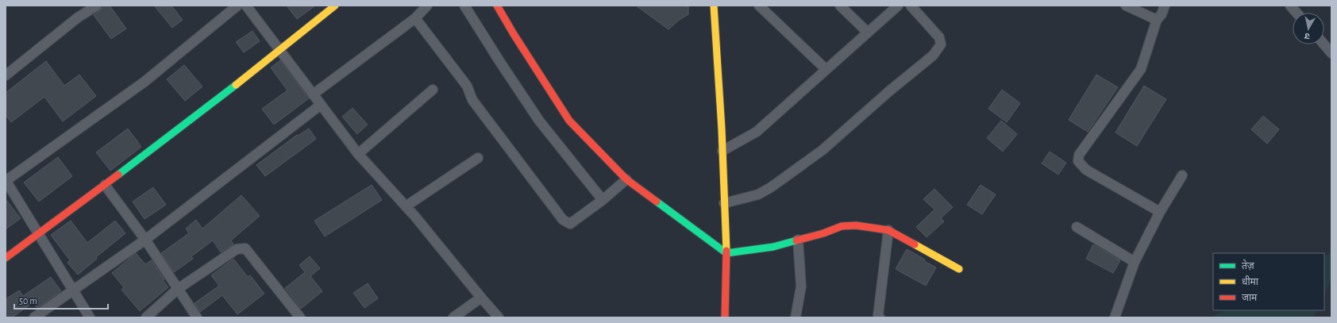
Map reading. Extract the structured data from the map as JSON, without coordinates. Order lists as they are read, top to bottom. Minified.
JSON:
{"legend":["तेज़","धीमा","जाम"],"scale_bar":"50 m","north":"bottom"}
